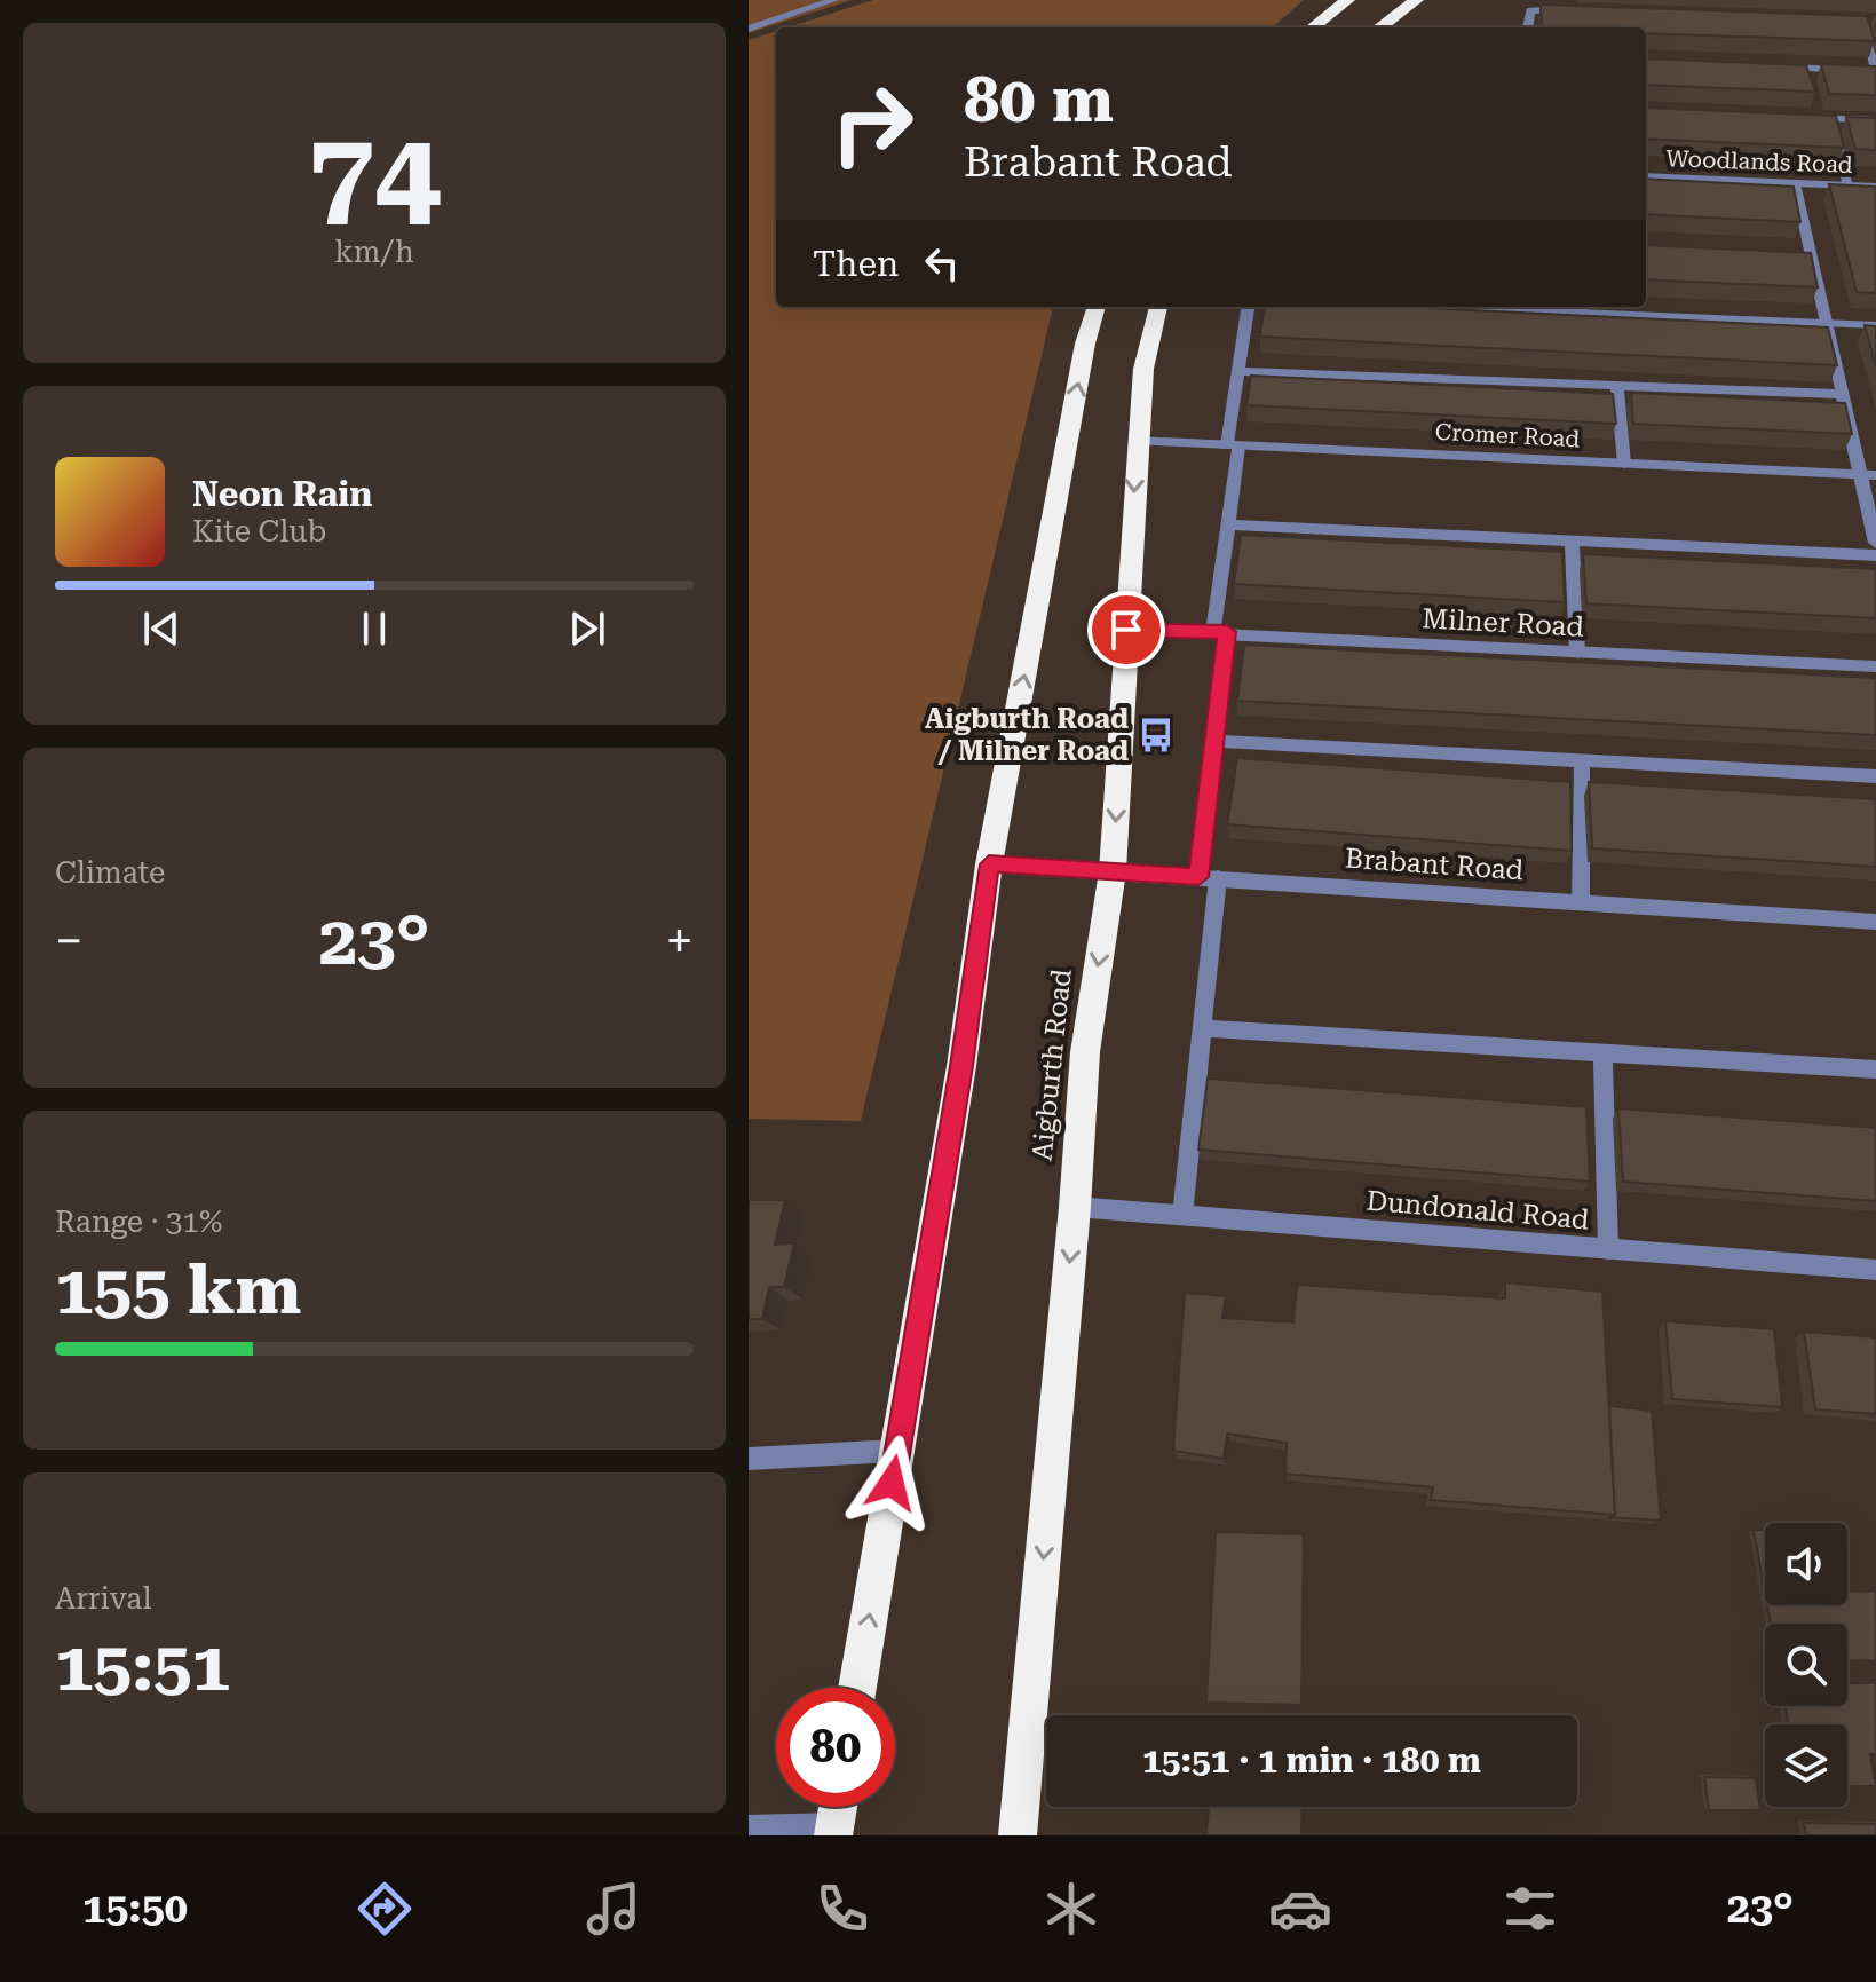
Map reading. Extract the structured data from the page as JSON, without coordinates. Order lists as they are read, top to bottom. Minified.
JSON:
{"streets":{"highway":["Aigburth Road"],"street":["Woodlands Road","Cromer Road","Milner Road","Brabant Road","Dundonald Road"]},"crossings":[["Cromer Road","Aigburth Road"],["Milner Road","Aigburth Road"],["Brabant Road","Aigburth Road"],["Aigburth Road","Dundonald Road"]],"places":{"bus stop":["Aigburth Road / Milner Road"]},"page":{"tile":[["74","km/h"],"Climate",["Range · 31%","155 km"],["Arrival","15:51"]],"turn":["80 m","Brabant Road"],"then":"Then","song":["Neon Rain","Kite Club"],"heat":["−","23°","+"],"limit":"80","trip":"15:51 · 1 min · 180 m","tabs":["15:50","23°"]}}
